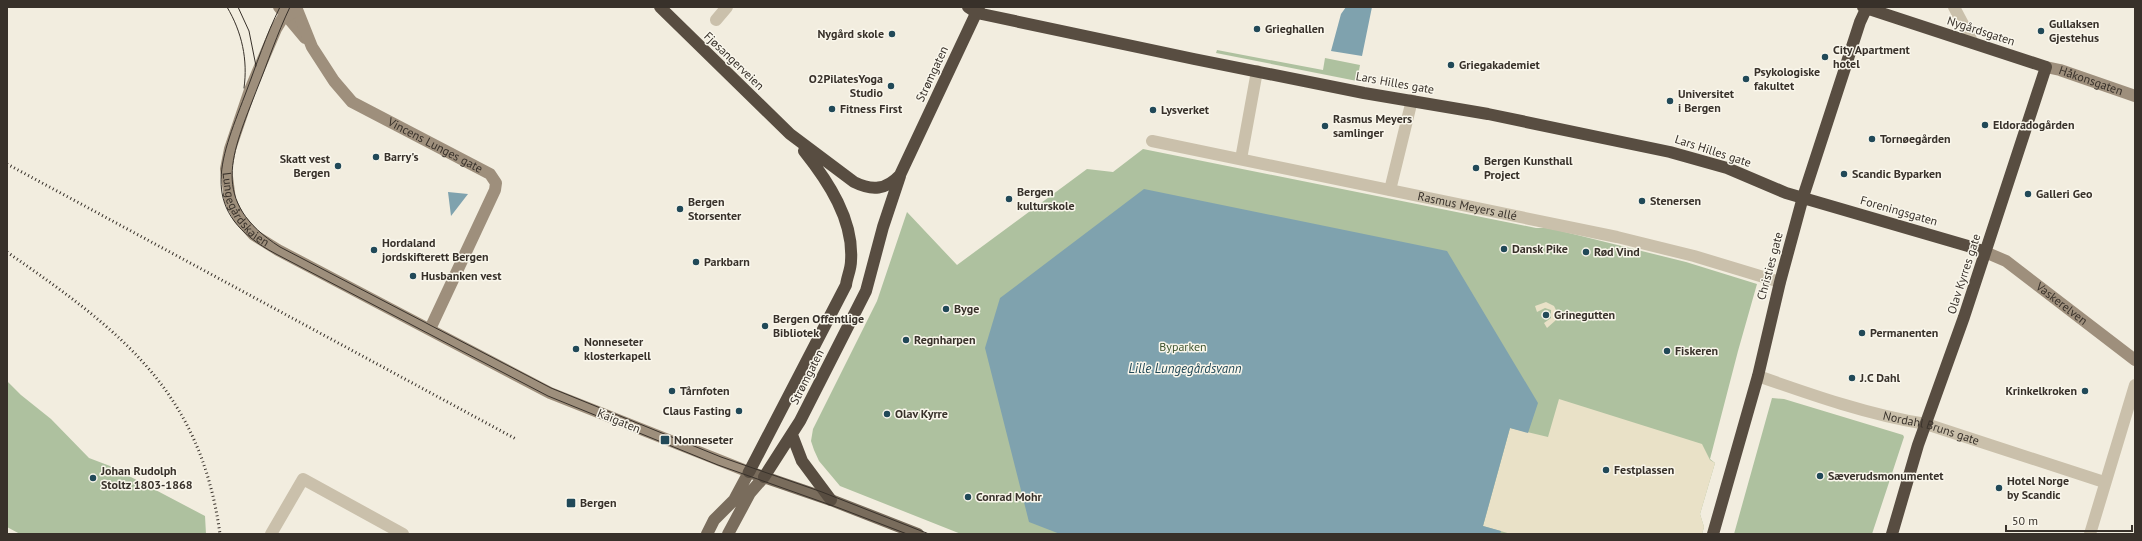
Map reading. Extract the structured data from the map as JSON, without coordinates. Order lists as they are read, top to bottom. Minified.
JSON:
{"streets":{"highway":["Nygårdsgaten","Fjøsangerveien","Strømgaten","Lars Hilles gate","Foreningsgaten","Christies gate","Olav Kyrres gate"],"main road":["Håkonsgaten","Vincens Lunges gate","Lungegårdskaien","Vaskerelven","Kaigaten"],"street":["Rasmus Meyers allé","Nordahl Bruns gate"]},"crossings":[["Nygårdsgaten","Håkonsgaten"],["Nygårdsgaten","Christies gate"],["Nygårdsgaten","Olav Kyrres gate"],["Fjøsangerveien","Strømgaten"],["Strømgaten","Lars Hilles gate"],["Strømgaten","Kaigaten"],["Håkonsgaten","Olav Kyrres gate"],["Lars Hilles gate","Foreningsgaten"],["Lars Hilles gate","Christies gate"],["Vincens Lunges gate","Lungegårdskaien"],["Vincens Lunges gate","Kaigaten"],["Rasmus Meyers allé","Christies gate"],["Lungegårdskaien","Kaigaten"],["Foreningsgaten","Christies gate"],["Foreningsgaten","Olav Kyrres gate"],["Foreningsgaten","Vaskerelven"],["Christies gate","Nordahl Bruns gate"],["Olav Kyrres gate","Vaskerelven"],["Olav Kyrres gate","Nordahl Bruns gate"]],"water":["Lille Lungegårdsvann"],"parks":["Byparken"],"places":{"other":["Grieghallen","Gullaksen Gjestehus","Nygård skole","City Apartment hotel","Griegakademiet","Psykologiske fakultet","O2PilatesYoga Studio","Universitet i Bergen","Fitness First","Lysverket","Eldoradogården","Rasmus Meyers samlinger","Tornøegården","Barry's","Skatt vest Bergen","Bergen Kunsthall Project","Scandic Byparken","Galleri Geo","Bergen kulturskole","Stenersen","Bergen Storsenter","Dansk Pike","Hordaland jordskifterett Bergen","Rød Vind","Parkbarn","Husbanken vest","Byge","Grinegutten","Bergen Offentlige Bibliotek","Permanenten","Regnharpen","Nonneseter klosterkapell","Fiskeren","J.C Dahl","Tårnfoten","Krinkelkroken","Claus Fasting","Olav Kyrre","Festplassen","Sæverudsmonumentet","Johan Rudolph Stoltz 1803-1868","Hotel Norge by Scandic","Conrad Mohr"],"transit":["Nonneseter","Bergen"]},"scale_bar":"50 m"}
